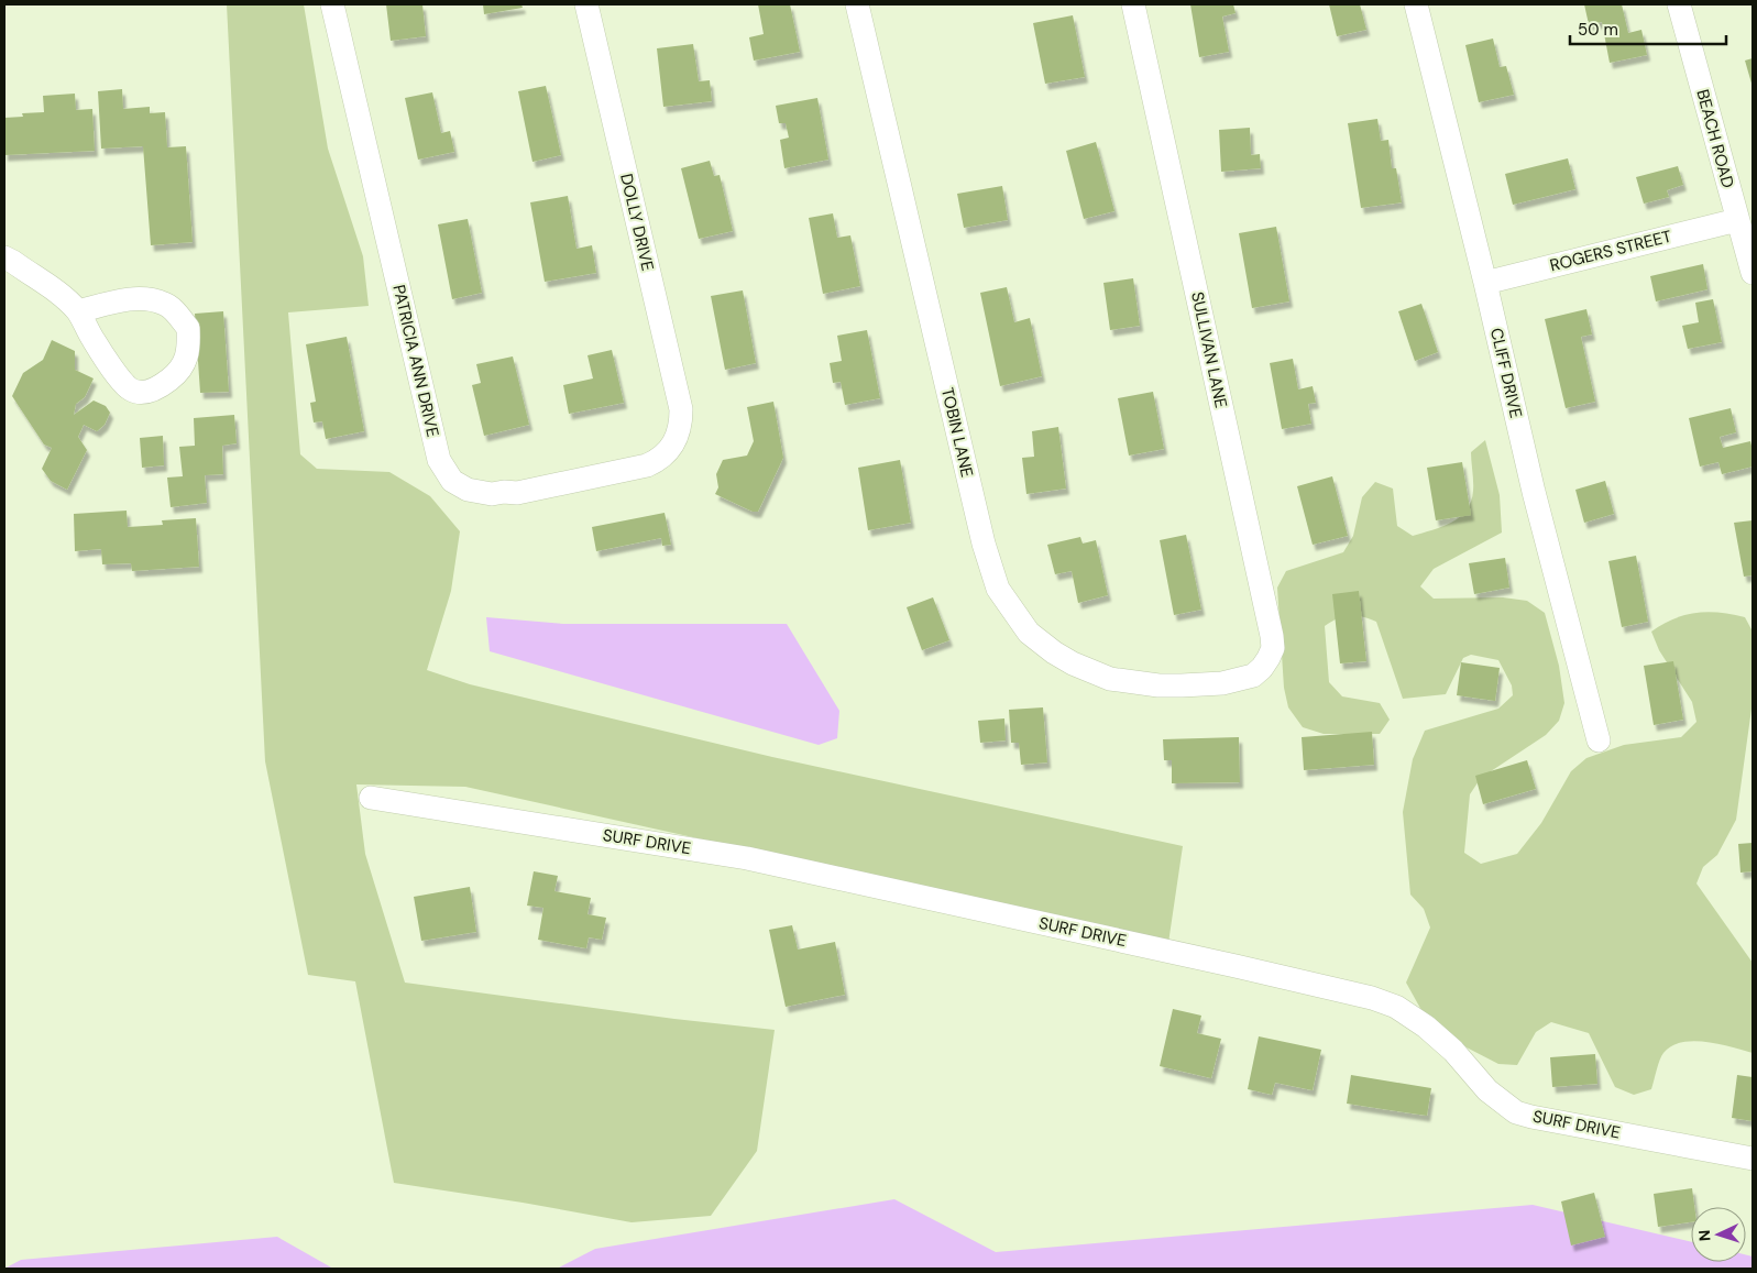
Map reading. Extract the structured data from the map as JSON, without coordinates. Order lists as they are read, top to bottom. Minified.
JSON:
{"streets":{"street":["BEACH ROAD","DOLLY DRIVE","ROGERS STREET","SULLIVAN LANE","PATRICIA ANN DRIVE","CLIFF DRIVE","TOBIN LANE","SURF DRIVE"]},"crossings":[["BEACH ROAD","ROGERS STREET"],["DOLLY DRIVE","PATRICIA ANN DRIVE"],["ROGERS STREET","CLIFF DRIVE"],["SULLIVAN LANE","TOBIN LANE"]],"scale_bar":"50 m","north":"left"}
